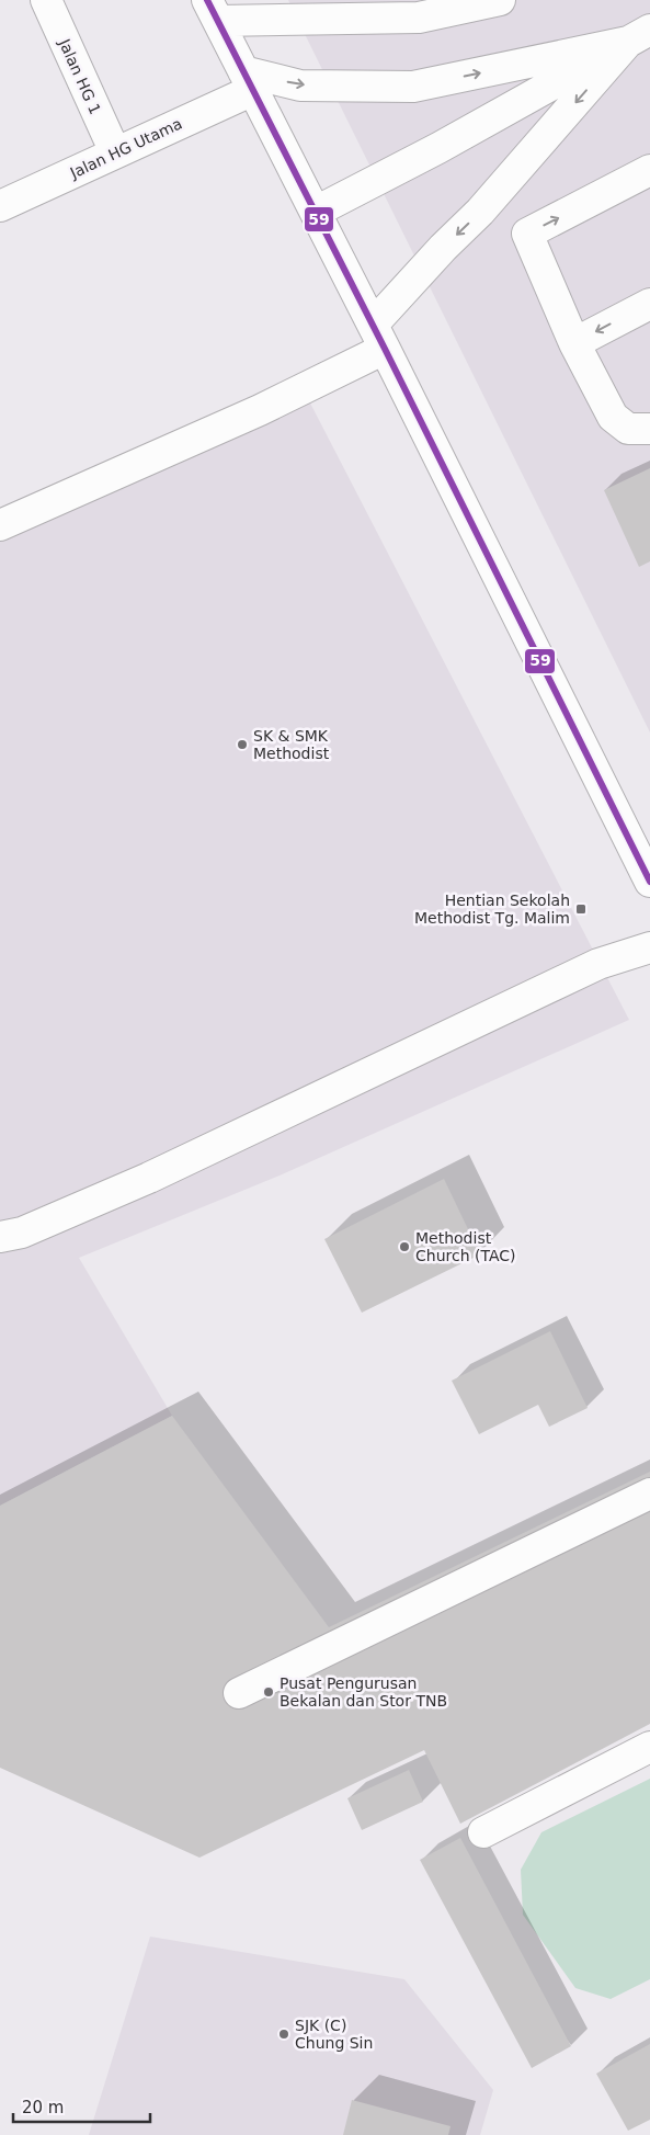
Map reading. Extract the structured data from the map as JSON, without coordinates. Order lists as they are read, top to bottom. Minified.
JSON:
{"streets":{"street":["Jalan HG 1","Jalan HG Utama"]},"crossings":[["Jalan HG 1","Jalan HG Utama"]],"places":{"other":["SK & SMK Methodist","Methodist Church (TAC)","Pusat Pengurusan Bekalan dan Stor TNB","SJK (C) Chung Sin"],"transit":["Hentian Sekolah Methodist Tg. Malim"]},"lines":["transit line 59"],"scale_bar":"20 m"}
